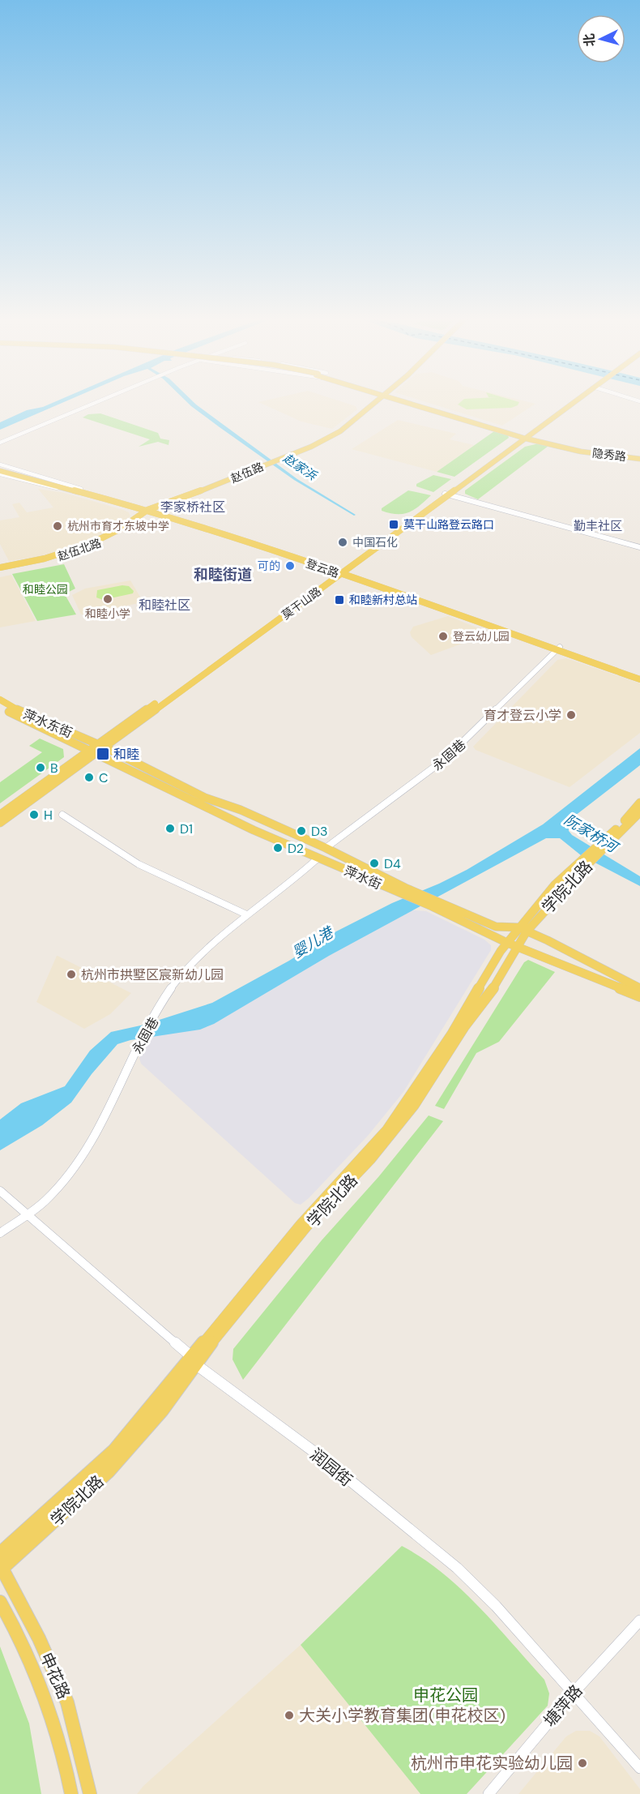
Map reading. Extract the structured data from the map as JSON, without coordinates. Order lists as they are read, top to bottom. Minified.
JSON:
{"streets":{"main road":["隐秀路","赵伍路","赵伍北路","登云路","莫干山路","萍水东街","萍水街","学院北路","申花路"],"street":["永固巷","润园街","塘萍路"]},"crossings":[["隐秀路","莫干山路"],["赵伍路","赵伍北路"],["赵伍路","登云路"],["赵伍北路","登云路"],["登云路","莫干山路"],["登云路","永固巷"],["莫干山路","萍水东街"],["莫干山路","萍水街"],["萍水东街","萍水街"],["永固巷","萍水街"],["永固巷","润园街"],["萍水街","学院北路"],["学院北路","润园街"],["学院北路","申花路"],["润园街","塘萍路"]],"districts":["李家桥社区","勤丰社区","和睦街道","和睦社区"],"water":["赵家浜","阮家桥河","婴儿港"],"parks":["和睦公园","申花公园"],"places":{"transit":["莫干山路登云路口","和睦新村总站","和睦"],"other":["杭州市育才东坡中学","中国石化","可的","和睦小学","登云幼儿园","育才登云小学","B","C","H","D1","D3","D2","D4","杭州市拱墅区宸新幼儿园","大关小学教育集团(申花校区)","杭州市申花实验幼儿园"]},"north":"left"}
